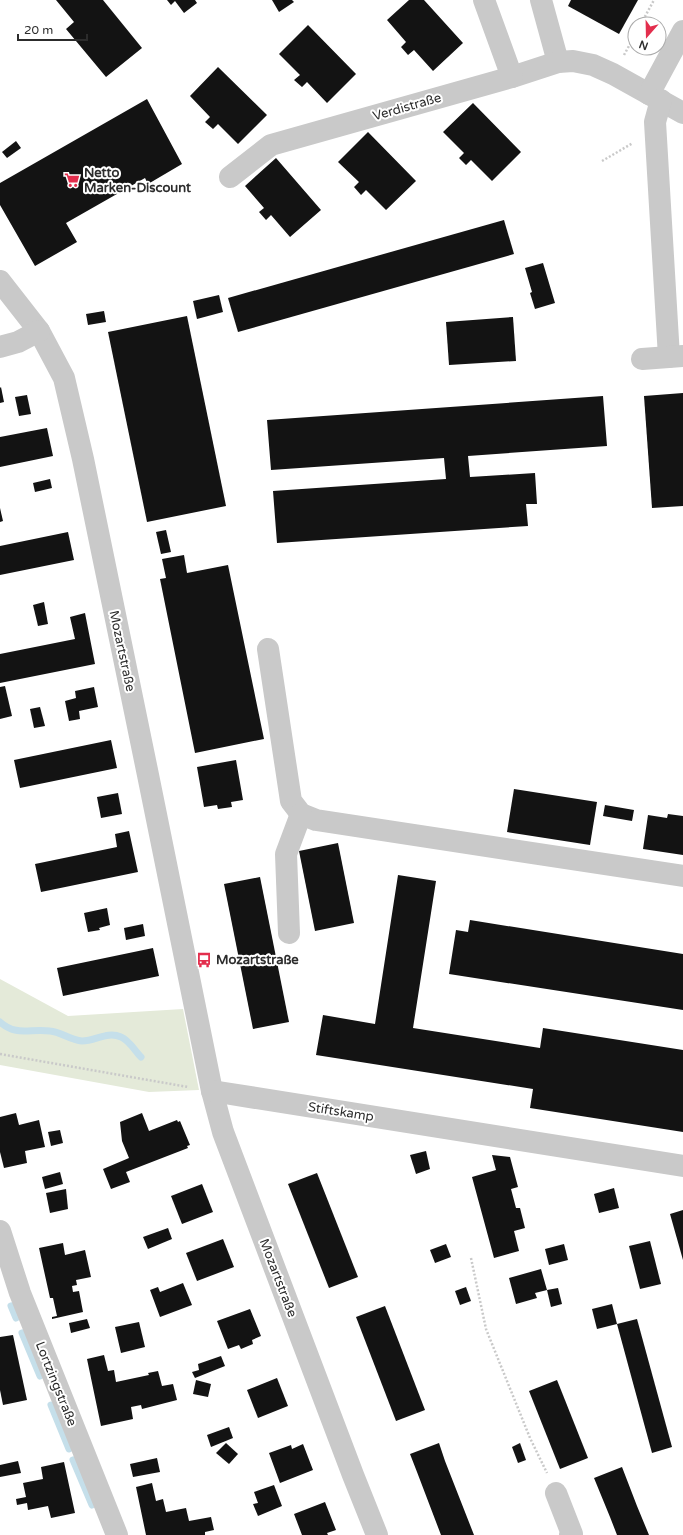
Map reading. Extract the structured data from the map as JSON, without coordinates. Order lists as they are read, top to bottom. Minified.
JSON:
{"streets":{"street":["Verdistraße","Mozartstraße","Stiftskamp","Lortzingstraße"]},"crossings":[["Mozartstraße","Stiftskamp"]],"places":{"supermarket":["Netto Marken-Discount"],"bus stop":["Mozartstraße"]},"scale_bar":"20 m","north":"bottom"}
